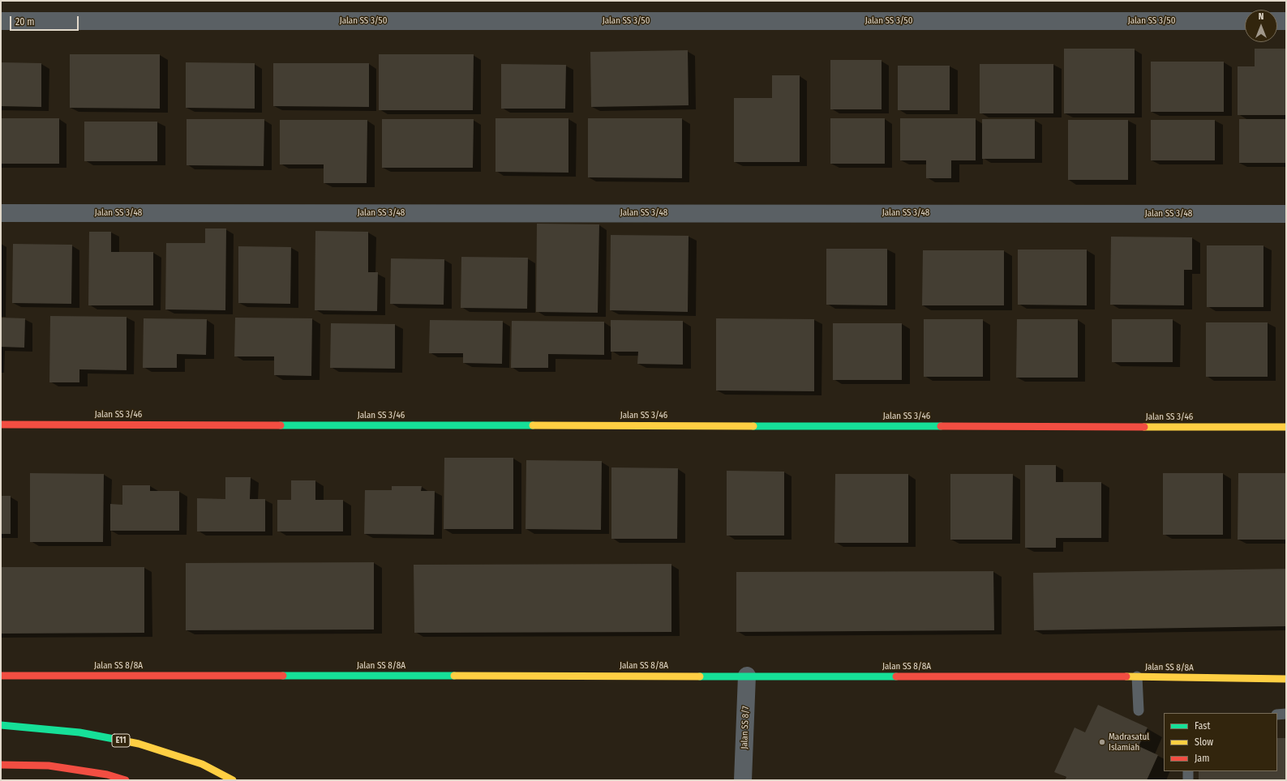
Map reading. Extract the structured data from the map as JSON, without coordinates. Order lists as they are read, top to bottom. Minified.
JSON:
{"streets":{"main road":["Jalan SS 3/46","Jalan SS 8/8A","E11"],"street":["Jalan SS 3/50","Jalan SS 3/48","Jalan SS 8/7"]},"crossings":[["Jalan SS 8/8A","Jalan SS 8/7"]],"places":["Madrasatul Islamiah"],"legend":["Fast","Slow","Jam"],"scale_bar":"20 m","north":"top"}
